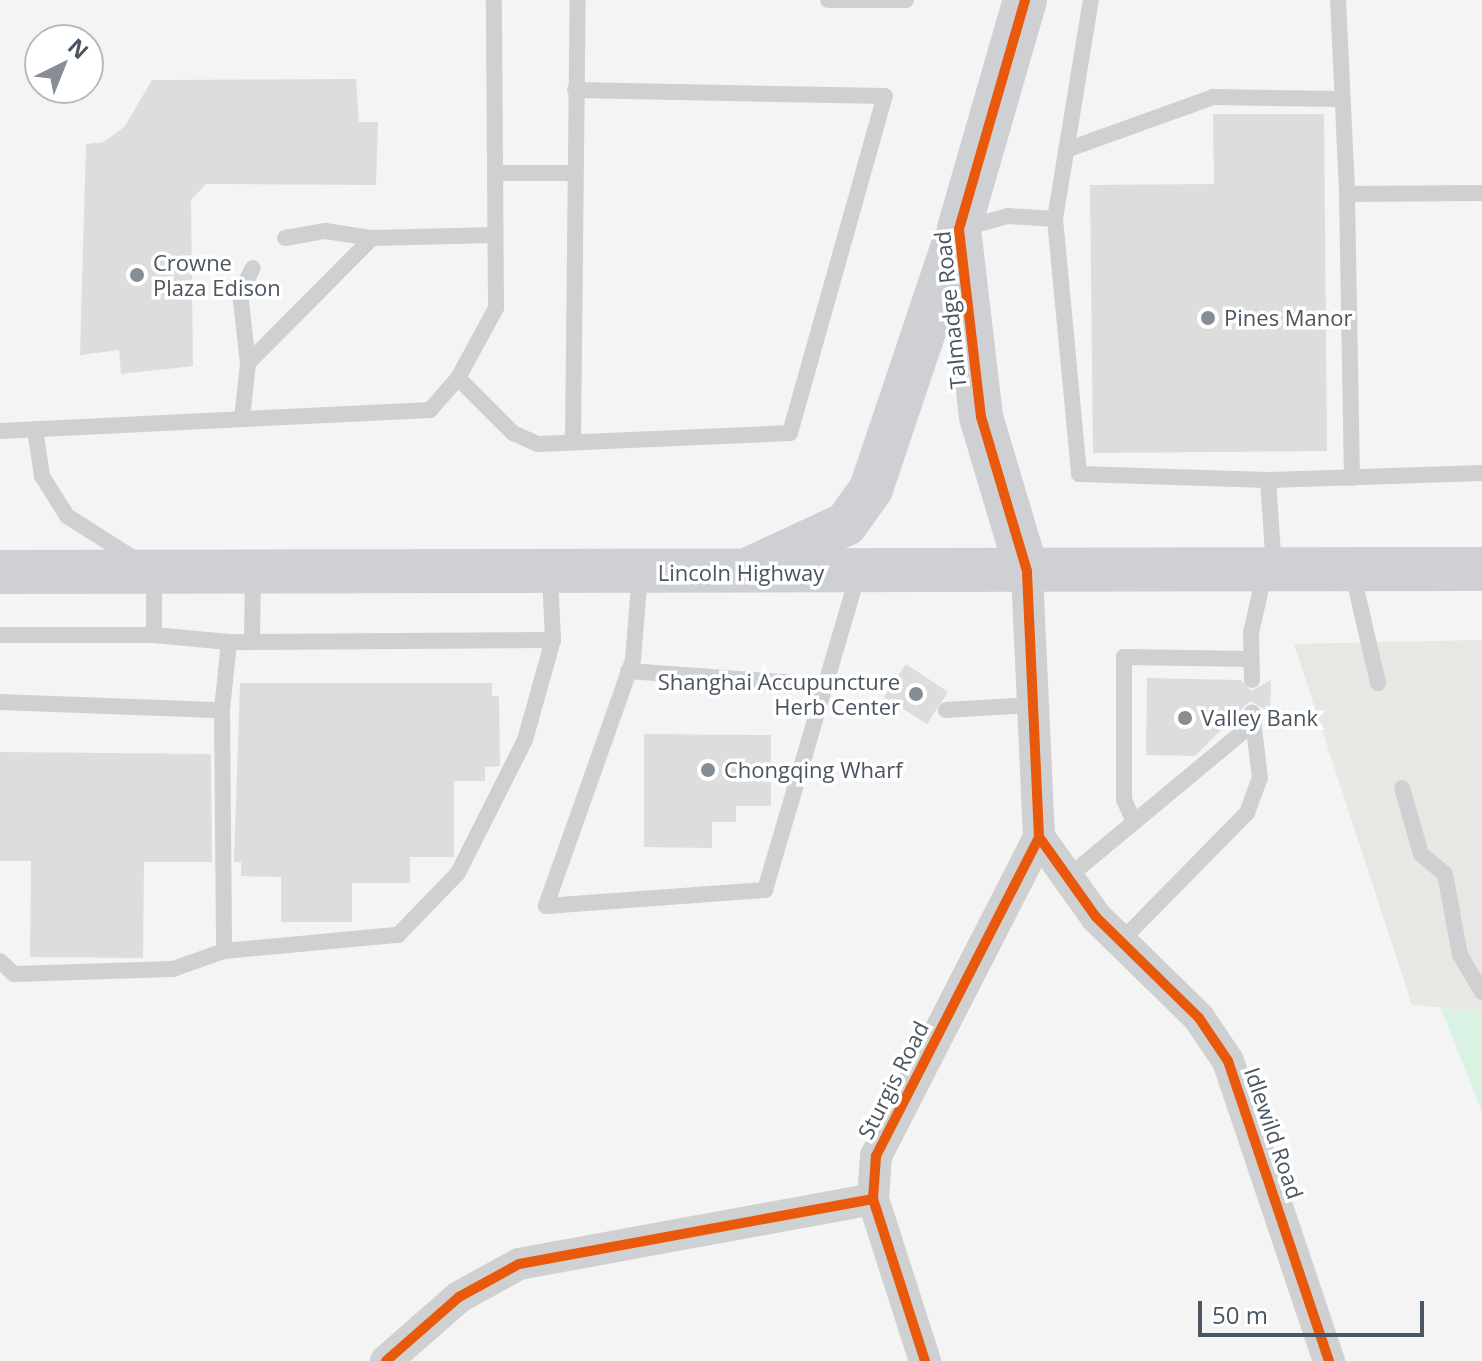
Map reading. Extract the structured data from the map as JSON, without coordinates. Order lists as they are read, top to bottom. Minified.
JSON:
{"streets":{"main road":["Talmadge Road","Lincoln Highway"],"street":["Sturgis Road","Idlewild Road"]},"crossings":[["Talmadge Road","Lincoln Highway"],["Talmadge Road","Sturgis Road"],["Lincoln Highway","Sturgis Road"],["Sturgis Road","Idlewild Road"]],"places":["Crowne Plaza Edison","Pines Manor","Shanghai Accupuncture Herb Center","Valley Bank","Chongqing Wharf"],"scale_bar":"50 m","north":"top right"}
